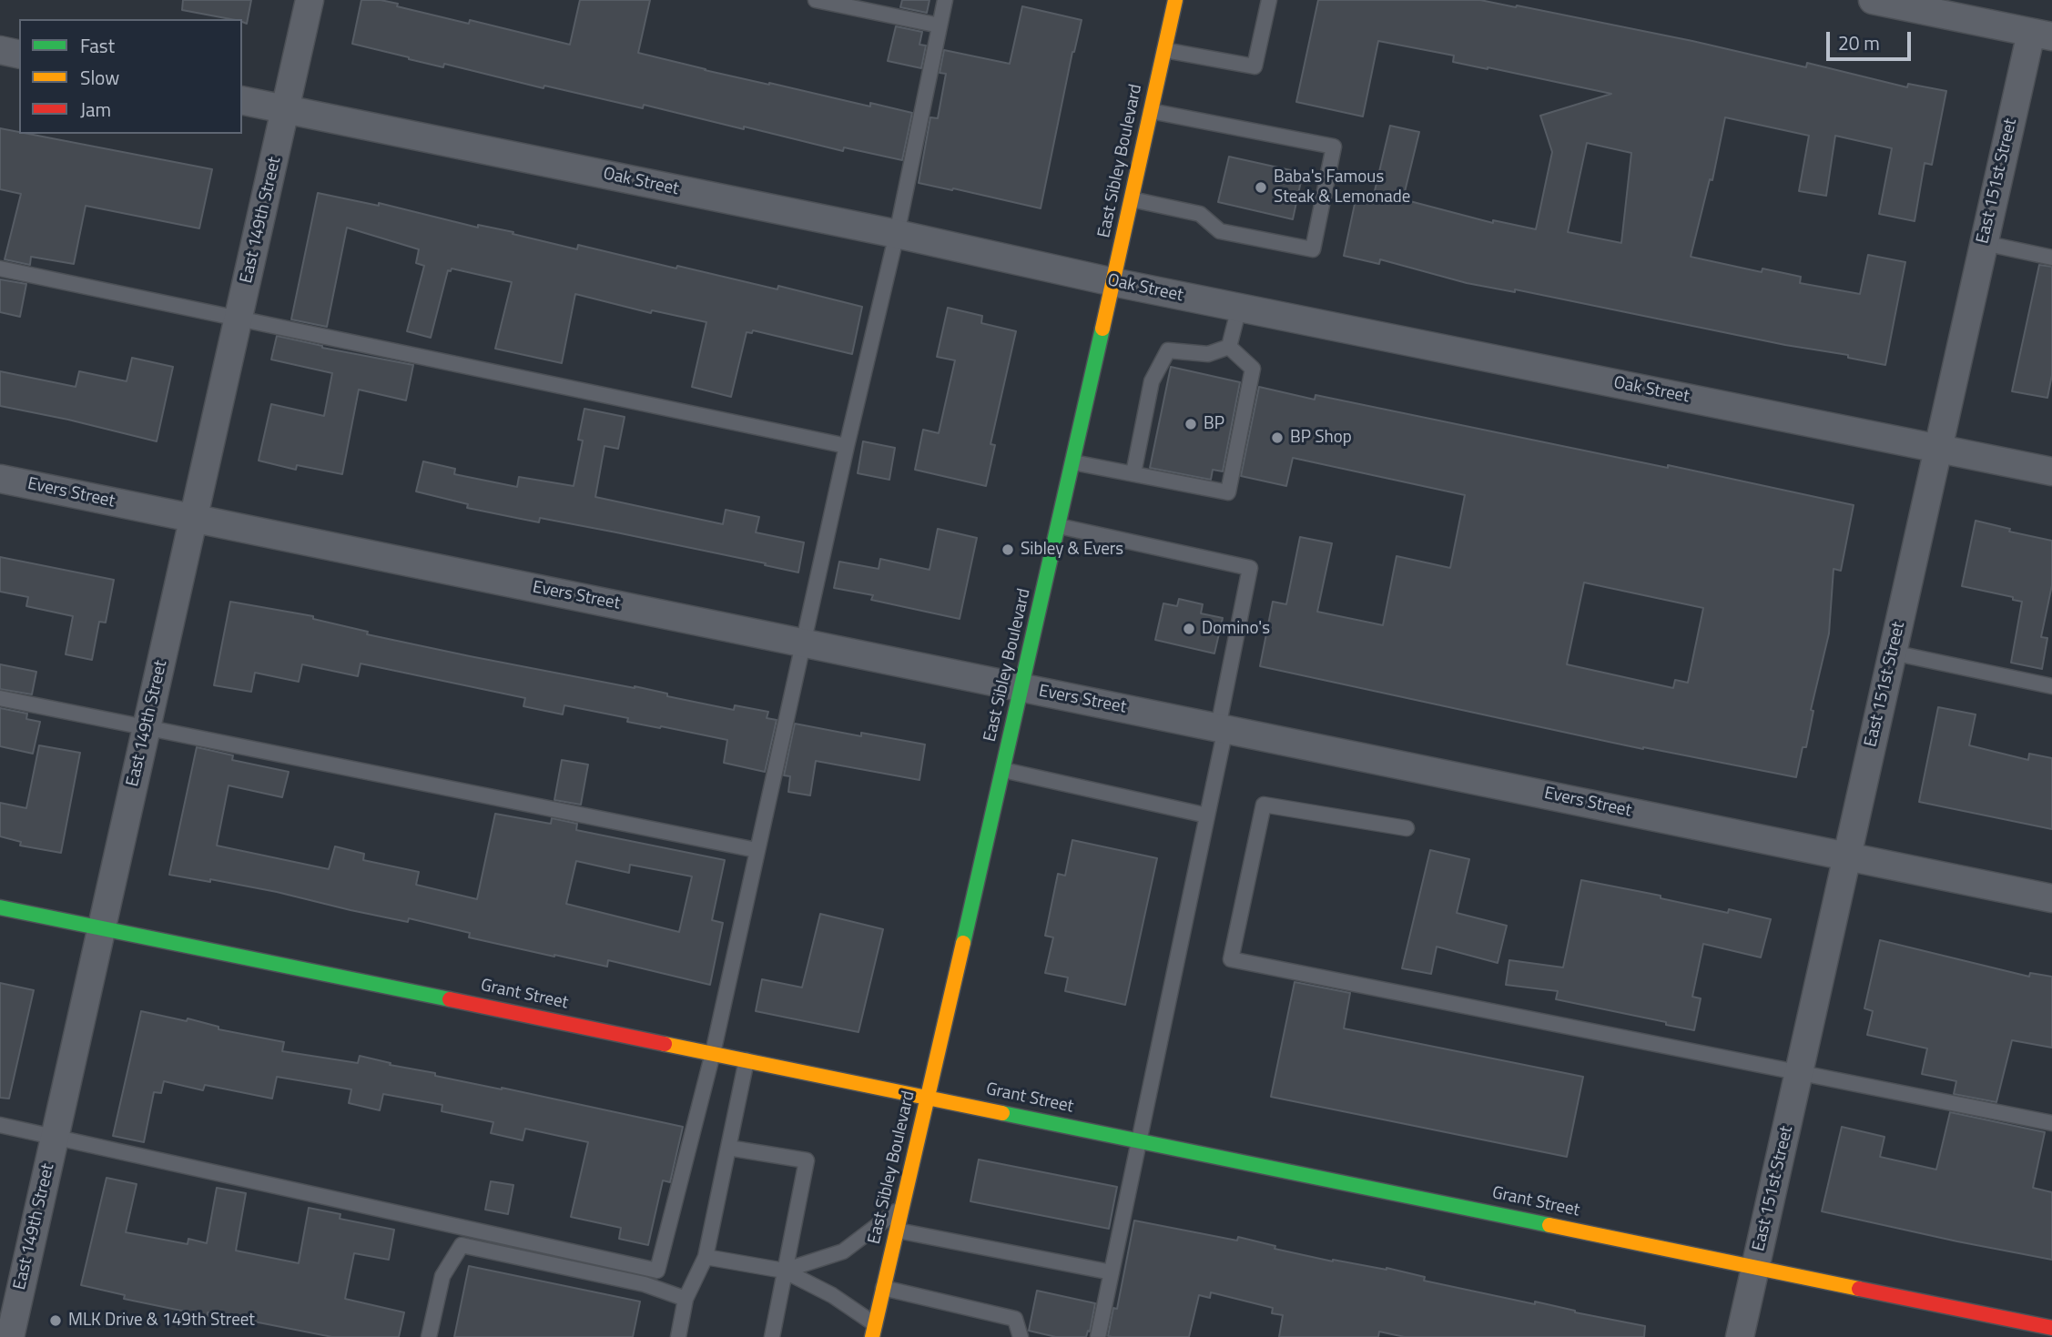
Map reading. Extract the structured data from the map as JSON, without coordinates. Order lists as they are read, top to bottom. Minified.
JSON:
{"streets":{"street":["East Sibley Boulevard","East 151st Street","Oak Street","East 149th Street","Evers Street","Grant Street"]},"crossings":[["East Sibley Boulevard","Oak Street"],["East Sibley Boulevard","Evers Street"],["East Sibley Boulevard","Grant Street"],["East 151st Street","Oak Street"],["East 151st Street","Evers Street"],["East 151st Street","Grant Street"],["Oak Street","East 149th Street"],["East 149th Street","Evers Street"],["East 149th Street","Grant Street"]],"places":["Baba's Famous Steak & Lemonade","BP","BP Shop","Sibley & Evers","Domino's","MLK Drive & 149th Street"],"legend":["Fast","Slow","Jam"],"scale_bar":"20 m"}
